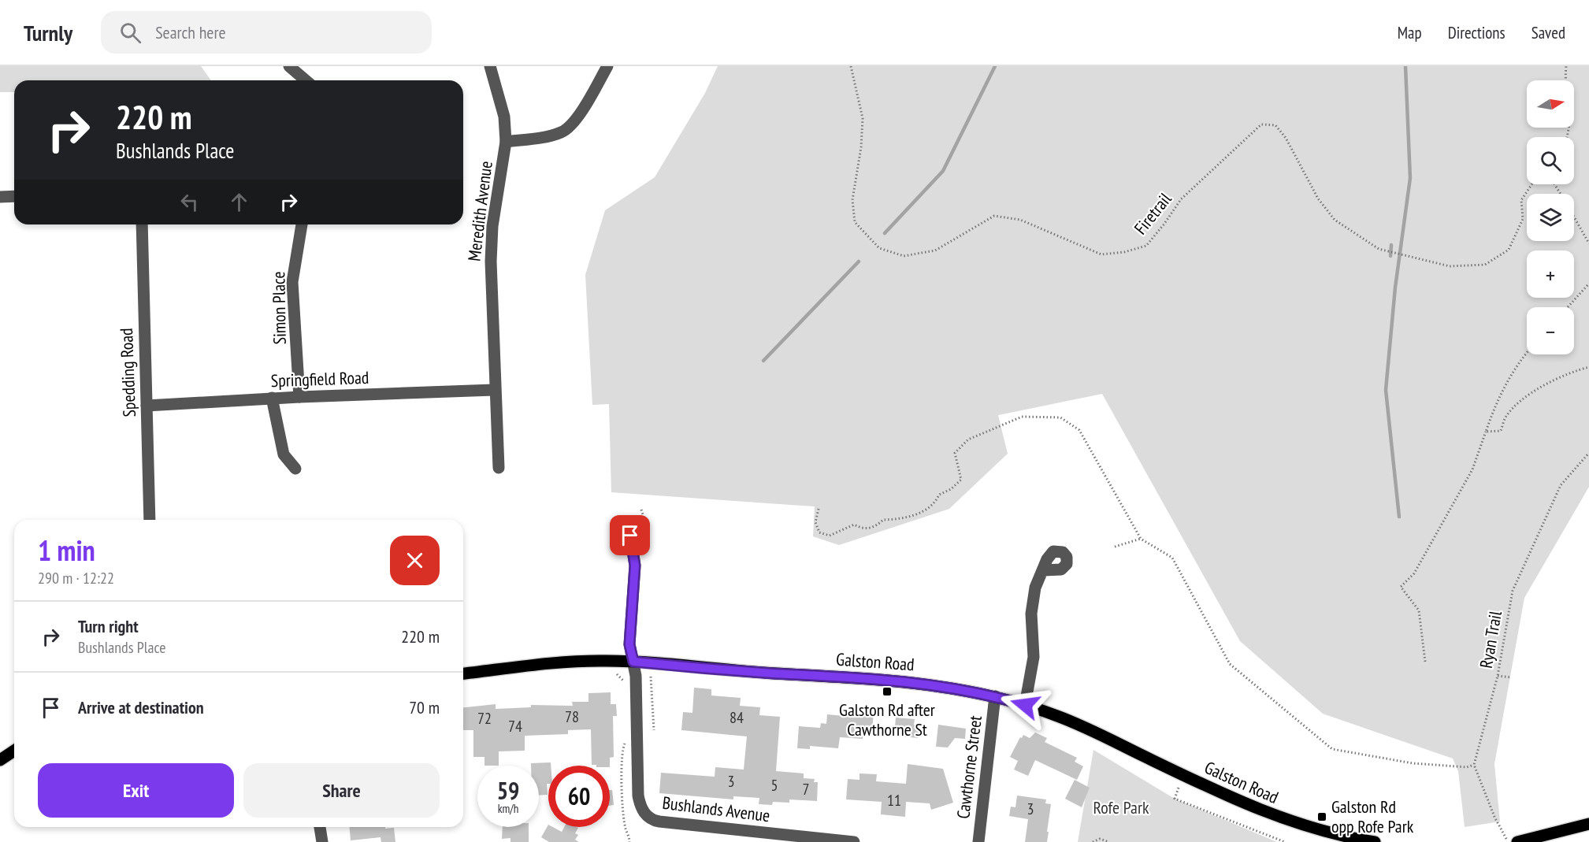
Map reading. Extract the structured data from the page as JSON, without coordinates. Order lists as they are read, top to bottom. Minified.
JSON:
{"streets":{"main road":["Galston Road"],"street":["Meredith Avenue","Simon Place","Spedding Road","Springfield Road","Cawthorne Street","Bushlands Avenue"],"path":["Firetrail","Ryan Trail"]},"crossings":[["Meredith Avenue","Springfield Road"],["Simon Place","Springfield Road"],["Spedding Road","Springfield Road"],["Galston Road","Cawthorne Street"],["Galston Road","Bushlands Avenue"]],"parks":["Rofe Park"],"places":{"transit":["Galston Rd after Cawthorne St","Galston Rd opp Rofe Park"]},"house_numbers":["78","84","72","74","3","5","7","11","3"],"north":"right","page":{"header":"Turnly","search":"Search here","nav":["Map","Directions","Saved"],"map_buttons":["+","−"],"turn":["220 m","Bushlands Place"],"heading":["1 min","290 m · 12:22"],"list":[{"name":"Turn right","note":"Bushlands Place","value":"220 m"},{"name":"Arrive at destination","value":"70 m"}],"buttons":["Exit","Share"],"speed":"59 km/h","limit":"60"}}
